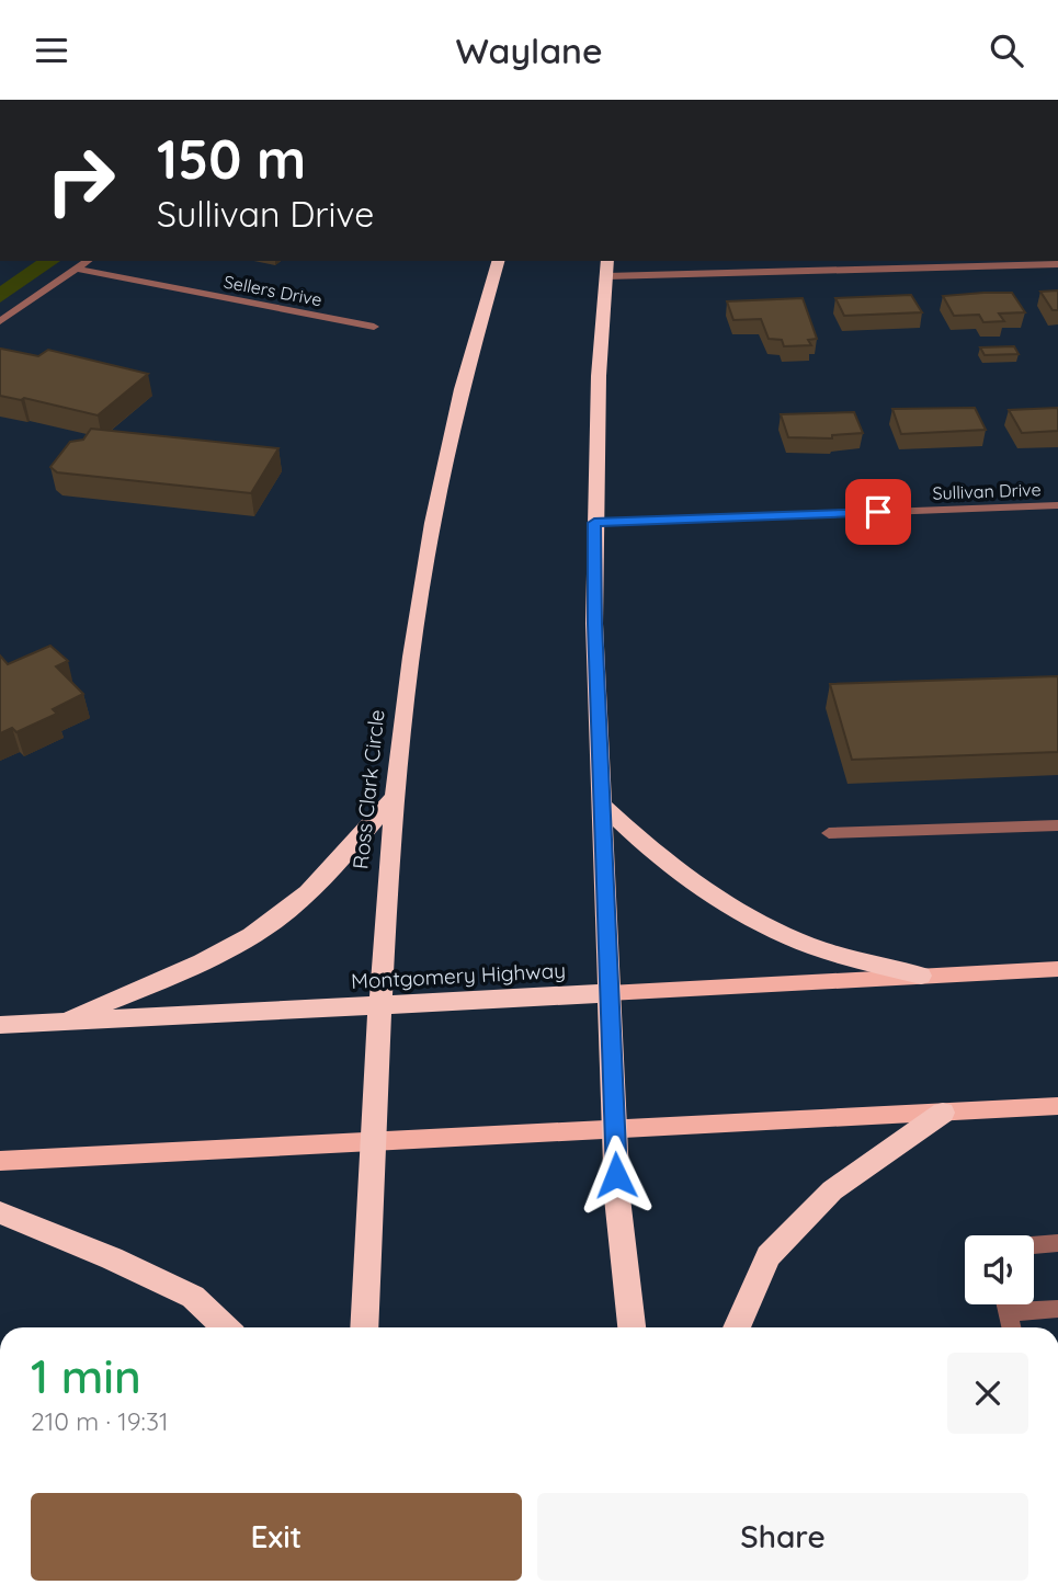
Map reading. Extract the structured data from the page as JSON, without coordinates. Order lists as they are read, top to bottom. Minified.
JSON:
{"streets":{"highway":["Ross Clark Circle","Montgomery Highway"],"street":["Sellers Drive","Sullivan Drive"]},"crossings":[["Ross Clark Circle","Montgomery Highway"]],"page":{"header":"Waylane","turn":["150 m","Sullivan Drive"],"heading":["1 min","210 m · 19:31"],"buttons":["Exit","Share"]}}
